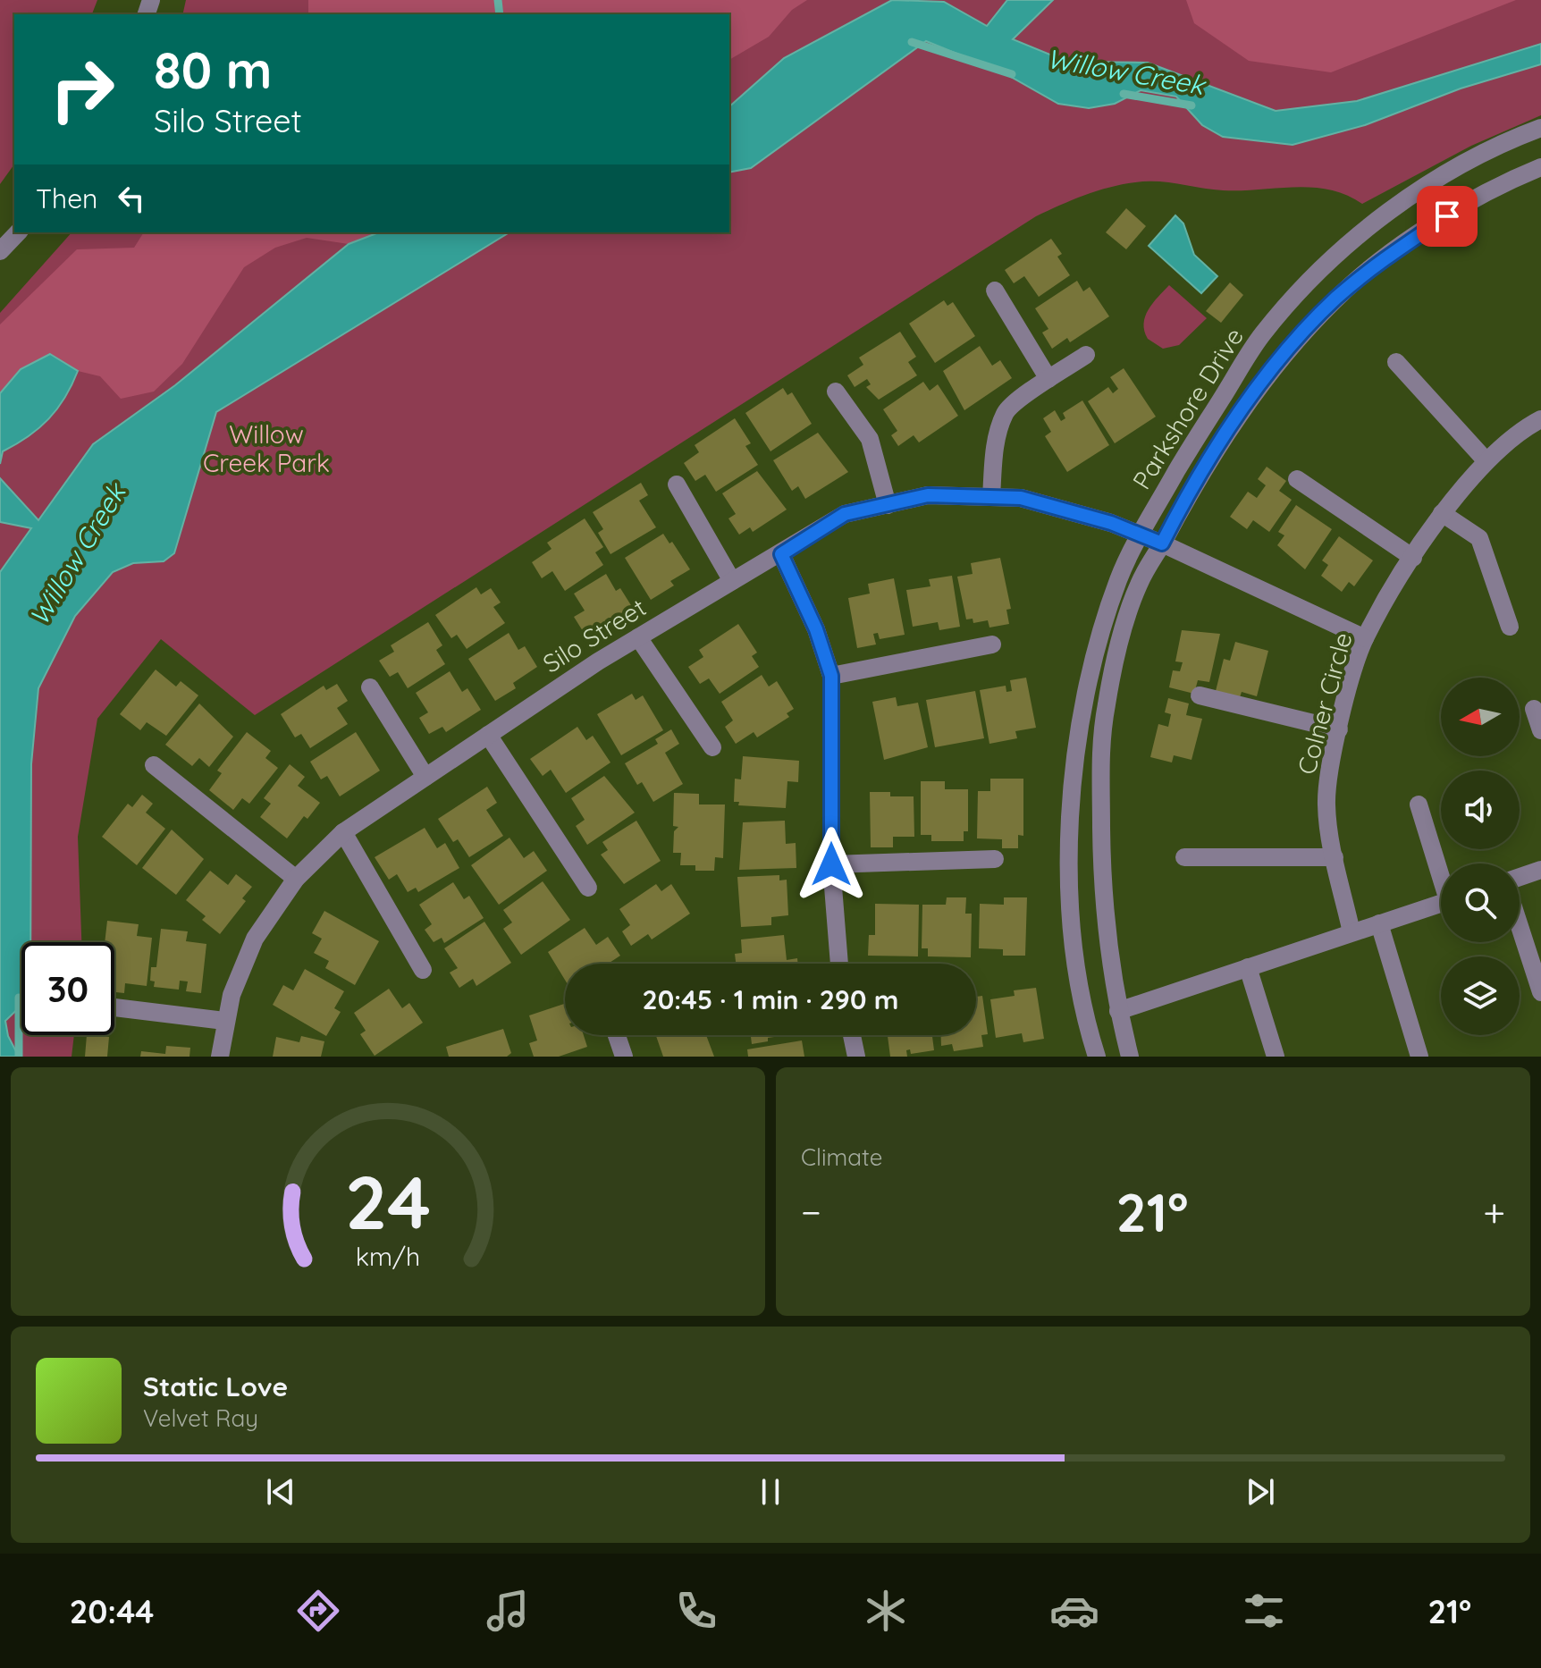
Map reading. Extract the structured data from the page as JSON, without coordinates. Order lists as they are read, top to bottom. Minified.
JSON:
{"streets":{"street":["Parkshore Drive","Silo Street","Colner Circle"]},"crossings":[["Parkshore Drive","Silo Street"],["Silo Street","Colner Circle"]],"water":["Willow Creek"],"parks":["Willow Creek Park"],"north":"left","page":{"turn":["80 m","Silo Street"],"then":"Then","limit":"30","trip":"20:45 · 1 min · 290 m","tile":"Climate","heat":["−","21°","+"],"song":["Static Love","Velvet Ray"],"tabs":["20:44","21°"],"gauge":["24","km/h"]}}
